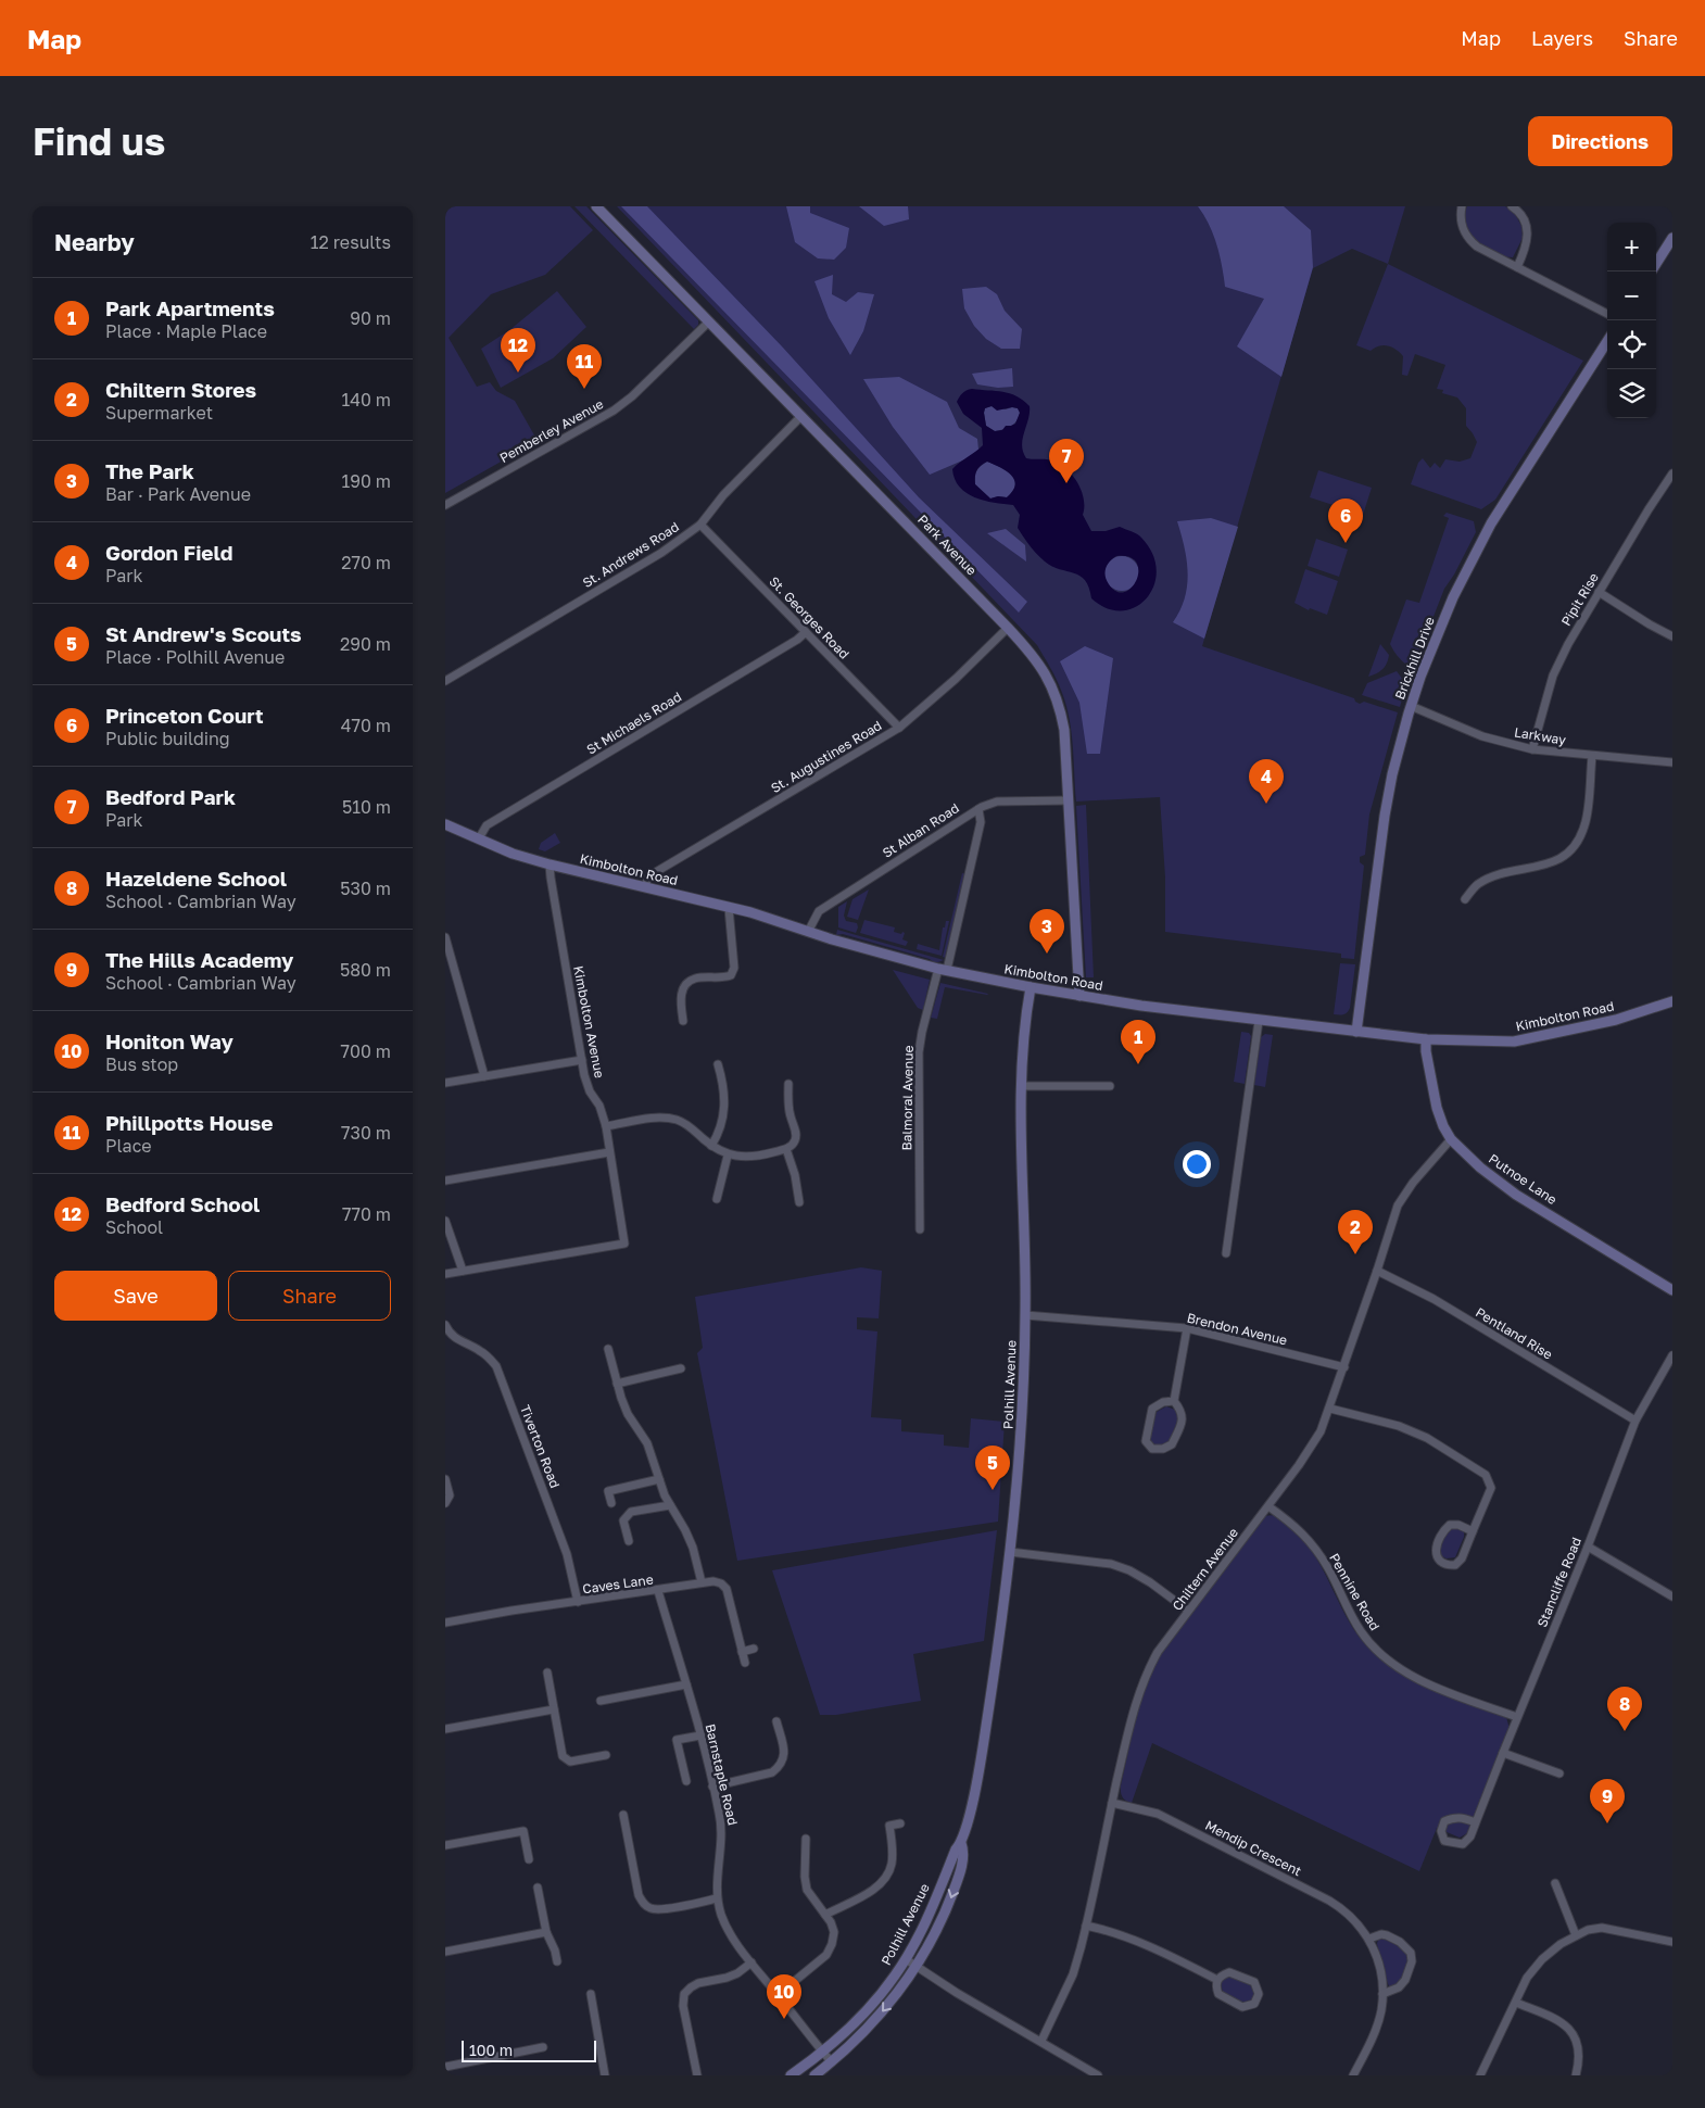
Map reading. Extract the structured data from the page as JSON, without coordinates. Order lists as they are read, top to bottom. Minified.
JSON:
{"streets":{"street":["Pemberley Avenue","Park Avenue","St. Andrews Road","Pipit Rise","St. Georges Road","Brickhill Drive","St Michaels Road","Larkway","St. Augustines Road","St Alban Road","Kimbolton Road","Kimbolton Avenue","Balmoral Avenue","Putnoe Lane","Brendon Avenue","Pentland Rise","Polhill Avenue","Tiverton Road","Chiltern Avenue","Stancliffe Road","Caves Lane","Pennine Road","Barnstaple Road","Mendip Crescent"]},"crossings":[["Pemberley Avenue","Park Avenue"],["Park Avenue","St. Andrews Road"],["Park Avenue","St. Augustines Road"],["Park Avenue","St Alban Road"],["Park Avenue","Kimbolton Road"],["St. Andrews Road","St. Georges Road"],["Pipit Rise","Larkway"],["St. Georges Road","St Michaels Road"],["St. Georges Road","St. Augustines Road"],["Brickhill Drive","Larkway"],["Brickhill Drive","Kimbolton Road"],["St Michaels Road","Kimbolton Road"],["St. Augustines Road","Kimbolton Road"],["St Alban Road","Kimbolton Road"],["St Alban Road","Balmoral Avenue"],["Kimbolton Road","Kimbolton Avenue"],["Kimbolton Road","Balmoral Avenue"],["Kimbolton Road","Putnoe Lane"],["Kimbolton Road","Polhill Avenue"],["Putnoe Lane","Chiltern Avenue"],["Brendon Avenue","Polhill Avenue"],["Brendon Avenue","Chiltern Avenue"],["Pentland Rise","Chiltern Avenue"],["Pentland Rise","Stancliffe Road"],["Polhill Avenue","Barnstaple Road"],["Tiverton Road","Caves Lane"],["Chiltern Avenue","Pennine Road"],["Chiltern Avenue","Mendip Crescent"],["Stancliffe Road","Pennine Road"],["Caves Lane","Barnstaple Road"]],"scale_bar":"100 m","page":{"header":"Map","nav":["Map","Layers","Share"],"buttons":["Directions",["Save","Share"]],"title":"Find us","heading":["Nearby","12 results"],"map_buttons":["+","−"],"list":[{"mark":"1","name":"Park Apartments","note":"Place · Maple Place","value":"90 m"},{"mark":"2","name":"Chiltern Stores","note":"Supermarket","value":"140 m"},{"mark":"3","name":"The Park","note":"Bar · Park Avenue","value":"190 m"},{"mark":"4","name":"Gordon Field","note":"Park","value":"270 m"},{"mark":"5","name":"St Andrew's Scouts","note":"Place · Polhill Avenue","value":"290 m"},{"mark":"6","name":"Princeton Court","note":"Public building","value":"470 m"},{"mark":"7","name":"Bedford Park","note":"Park","value":"510 m"},{"mark":"8","name":"Hazeldene School","note":"School · Cambrian Way","value":"530 m"},{"mark":"9","name":"The Hills Academy","note":"School · Cambrian Way","value":"580 m"},{"mark":"10","name":"Honiton Way","note":"Bus stop","value":"700 m"},{"mark":"11","name":"Phillpotts House","note":"Place","value":"730 m"},{"mark":"12","name":"Bedford School","note":"School","value":"770 m"}],"pins":["12","11","7","6","4","3","1","2","5","8","9","10"],"scale":"100 m"}}
